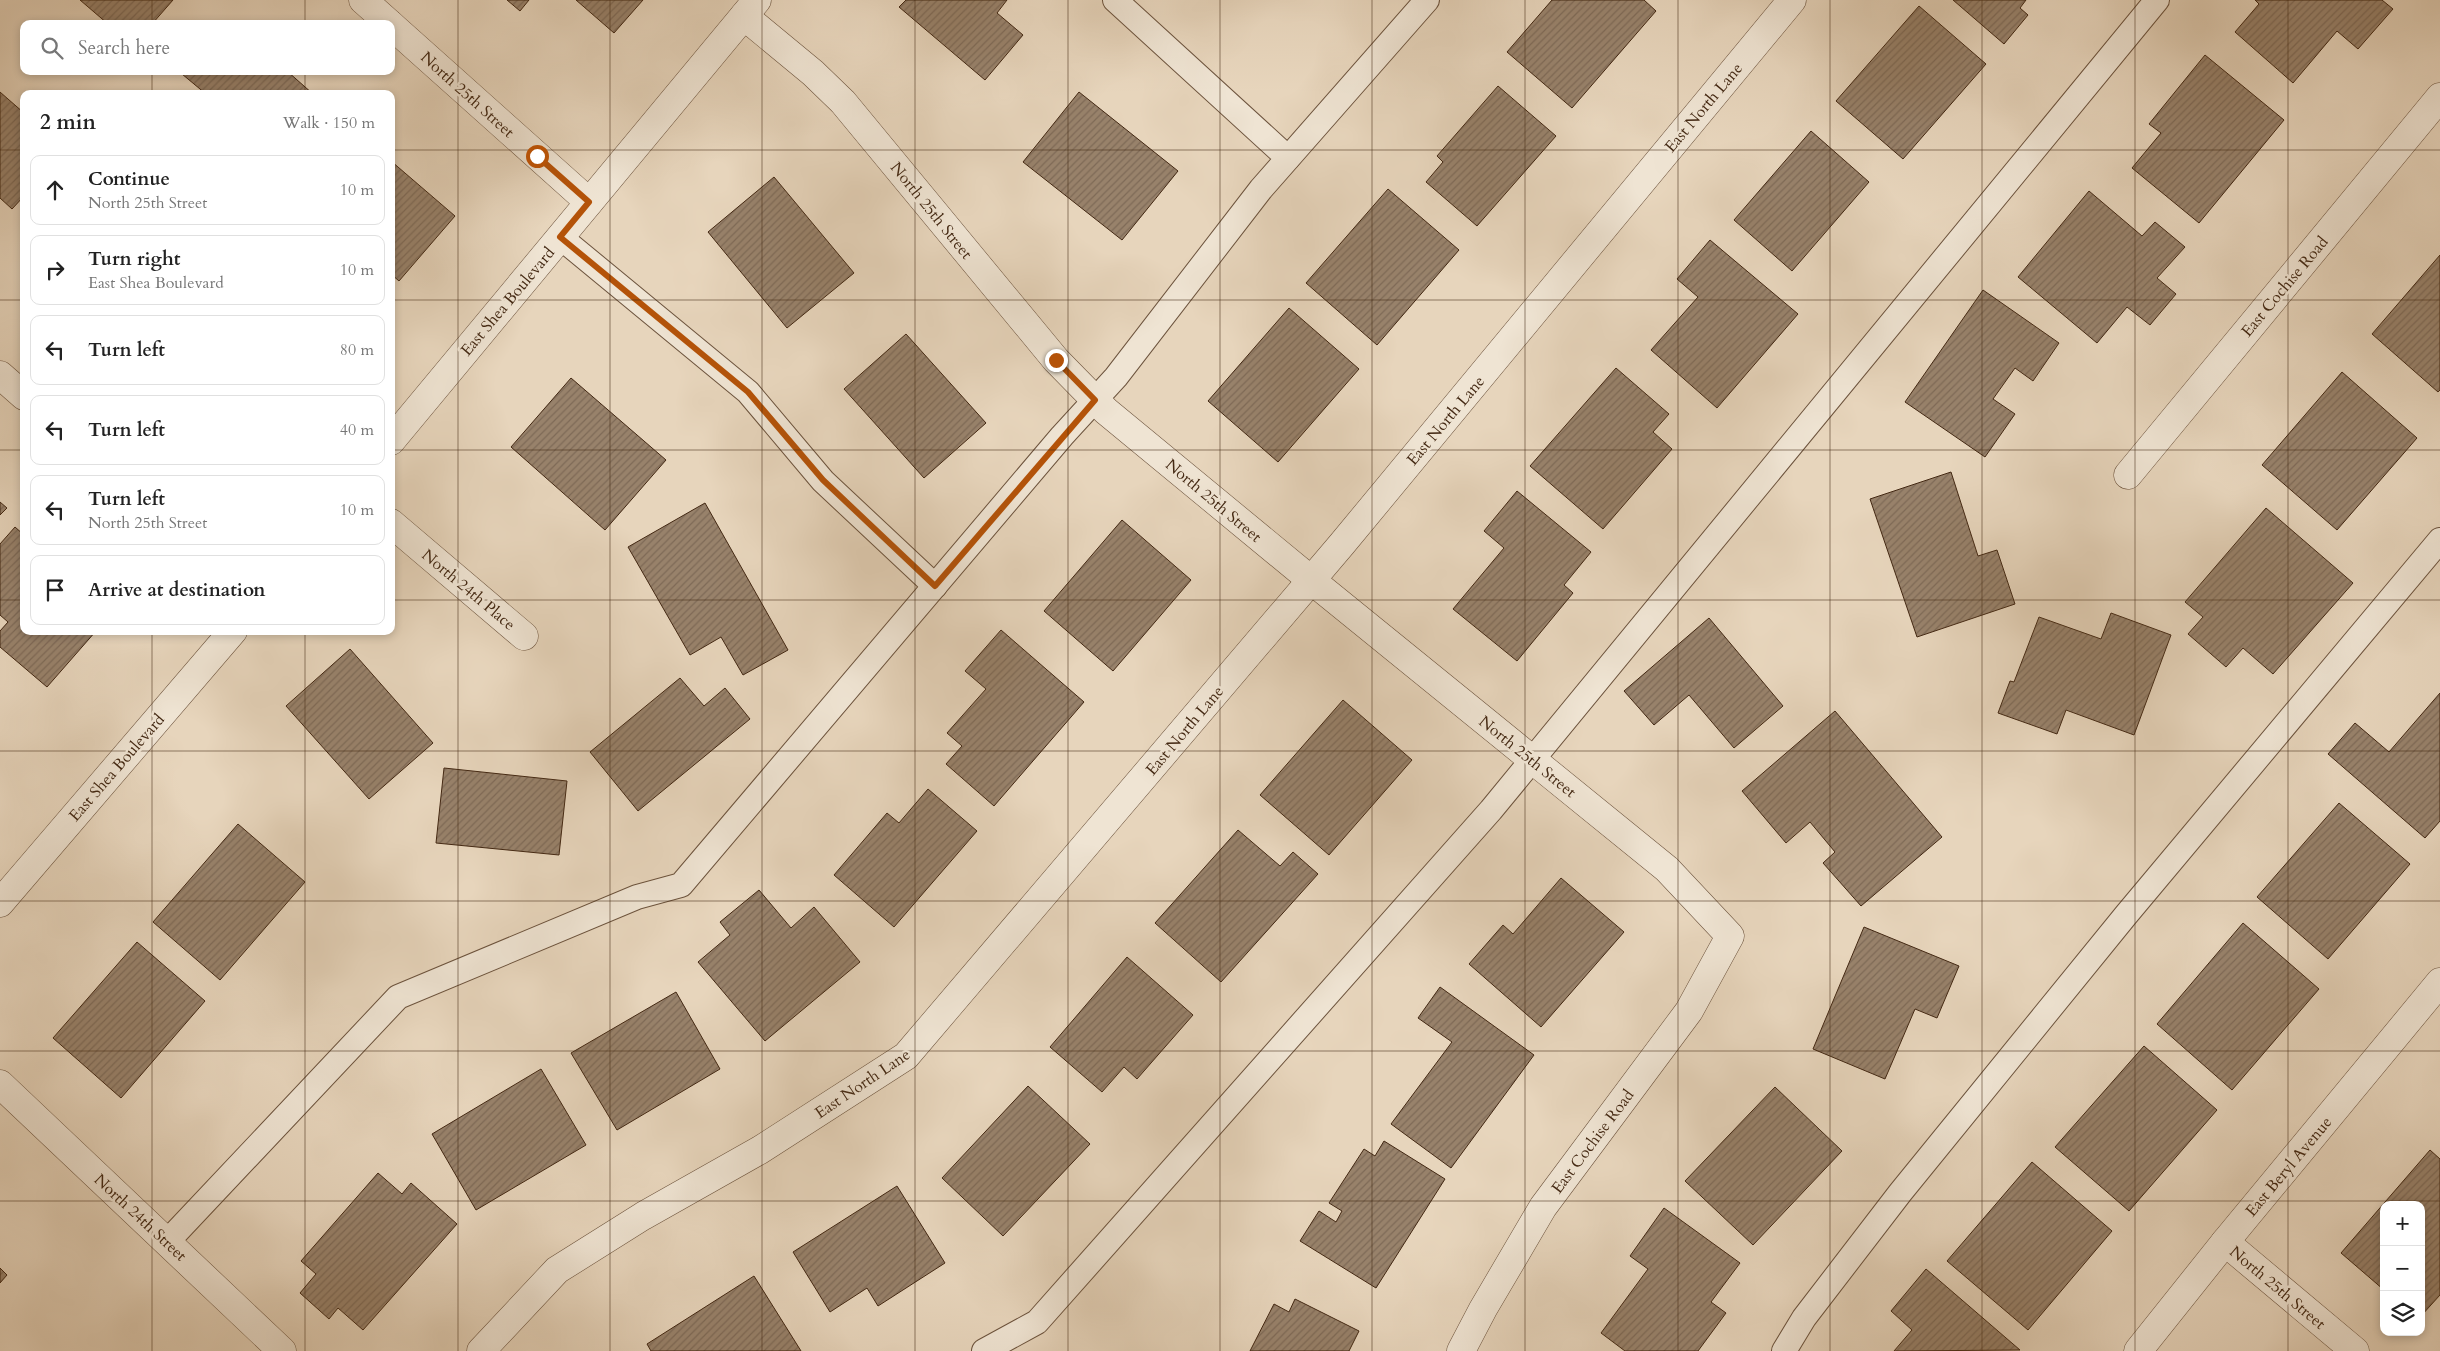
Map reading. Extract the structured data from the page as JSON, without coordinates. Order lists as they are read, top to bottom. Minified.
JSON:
{"streets":{"street":["North 25th Street","East North Lane","East Cochise Road","East Shea Boulevard","North 24th Place","East Beryl Avenue","North 24th Street"]},"crossings":[["North 25th Street","East North Lane"],["North 25th Street","East Cochise Road"],["North 25th Street","East Shea Boulevard"],["North 25th Street","East Beryl Avenue"]],"page":{"search":"Search here","heading":["2 min","Walk · 150 m"],"list":[["Continue","North 25th Street","10 m"],["Turn right","East Shea Boulevard","10 m"],["Turn left","80 m"],["Turn left","40 m"],["Turn left","North 25th Street","10 m"],"Arrive at destination"],"map_buttons":["+","−"]}}
